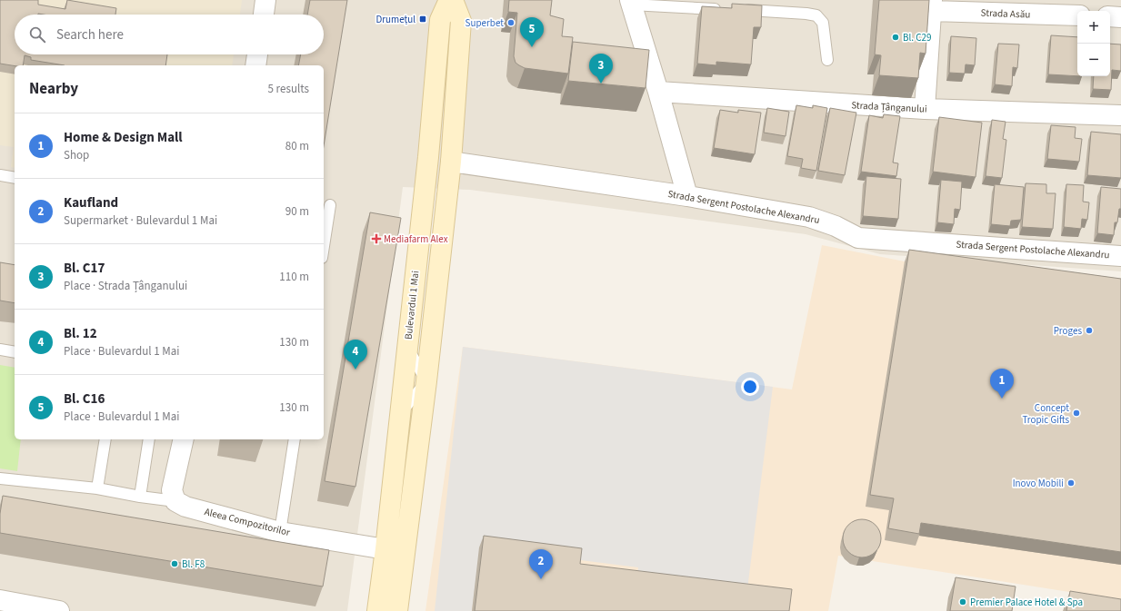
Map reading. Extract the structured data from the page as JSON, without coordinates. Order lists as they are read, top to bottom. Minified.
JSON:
{"streets":{"main road":["Bulevardul 1 Mai"],"street":["Strada Asău","Strada Țânganului","Strada Sergent Postolache Alexandru","Aleea Compozitorilor"]},"crossings":[["Strada Asău","Strada Țânganului"],["Bulevardul 1 Mai","Aleea Compozitorilor"]],"places":{"transit":["Drumețul"],"other":["Superbet","Bl. C29","Proges","Concept Tropic Gifts","Inovo Mobili","Bl. F8","Premier Palace Hotel & Spa"],"health":["Mediafarm Alex"]},"page":{"map_buttons":["+","−"],"search":"Search here","pins":["5","3","4","1","2"],"heading":["Nearby","5 results"],"list":[{"mark":"1","name":"Home & Design Mall","note":"Shop","value":"80 m"},{"mark":"2","name":"Kaufland","note":"Supermarket · Bulevardul 1 Mai","value":"90 m"},{"mark":"3","name":"Bl. C17","note":"Place · Strada Țânganului","value":"110 m"},{"mark":"4","name":"Bl. 12","note":"Place · Bulevardul 1 Mai","value":"130 m"},{"mark":"5","name":"Bl. C16","note":"Place · Bulevardul 1 Mai","value":"130 m"}]}}
